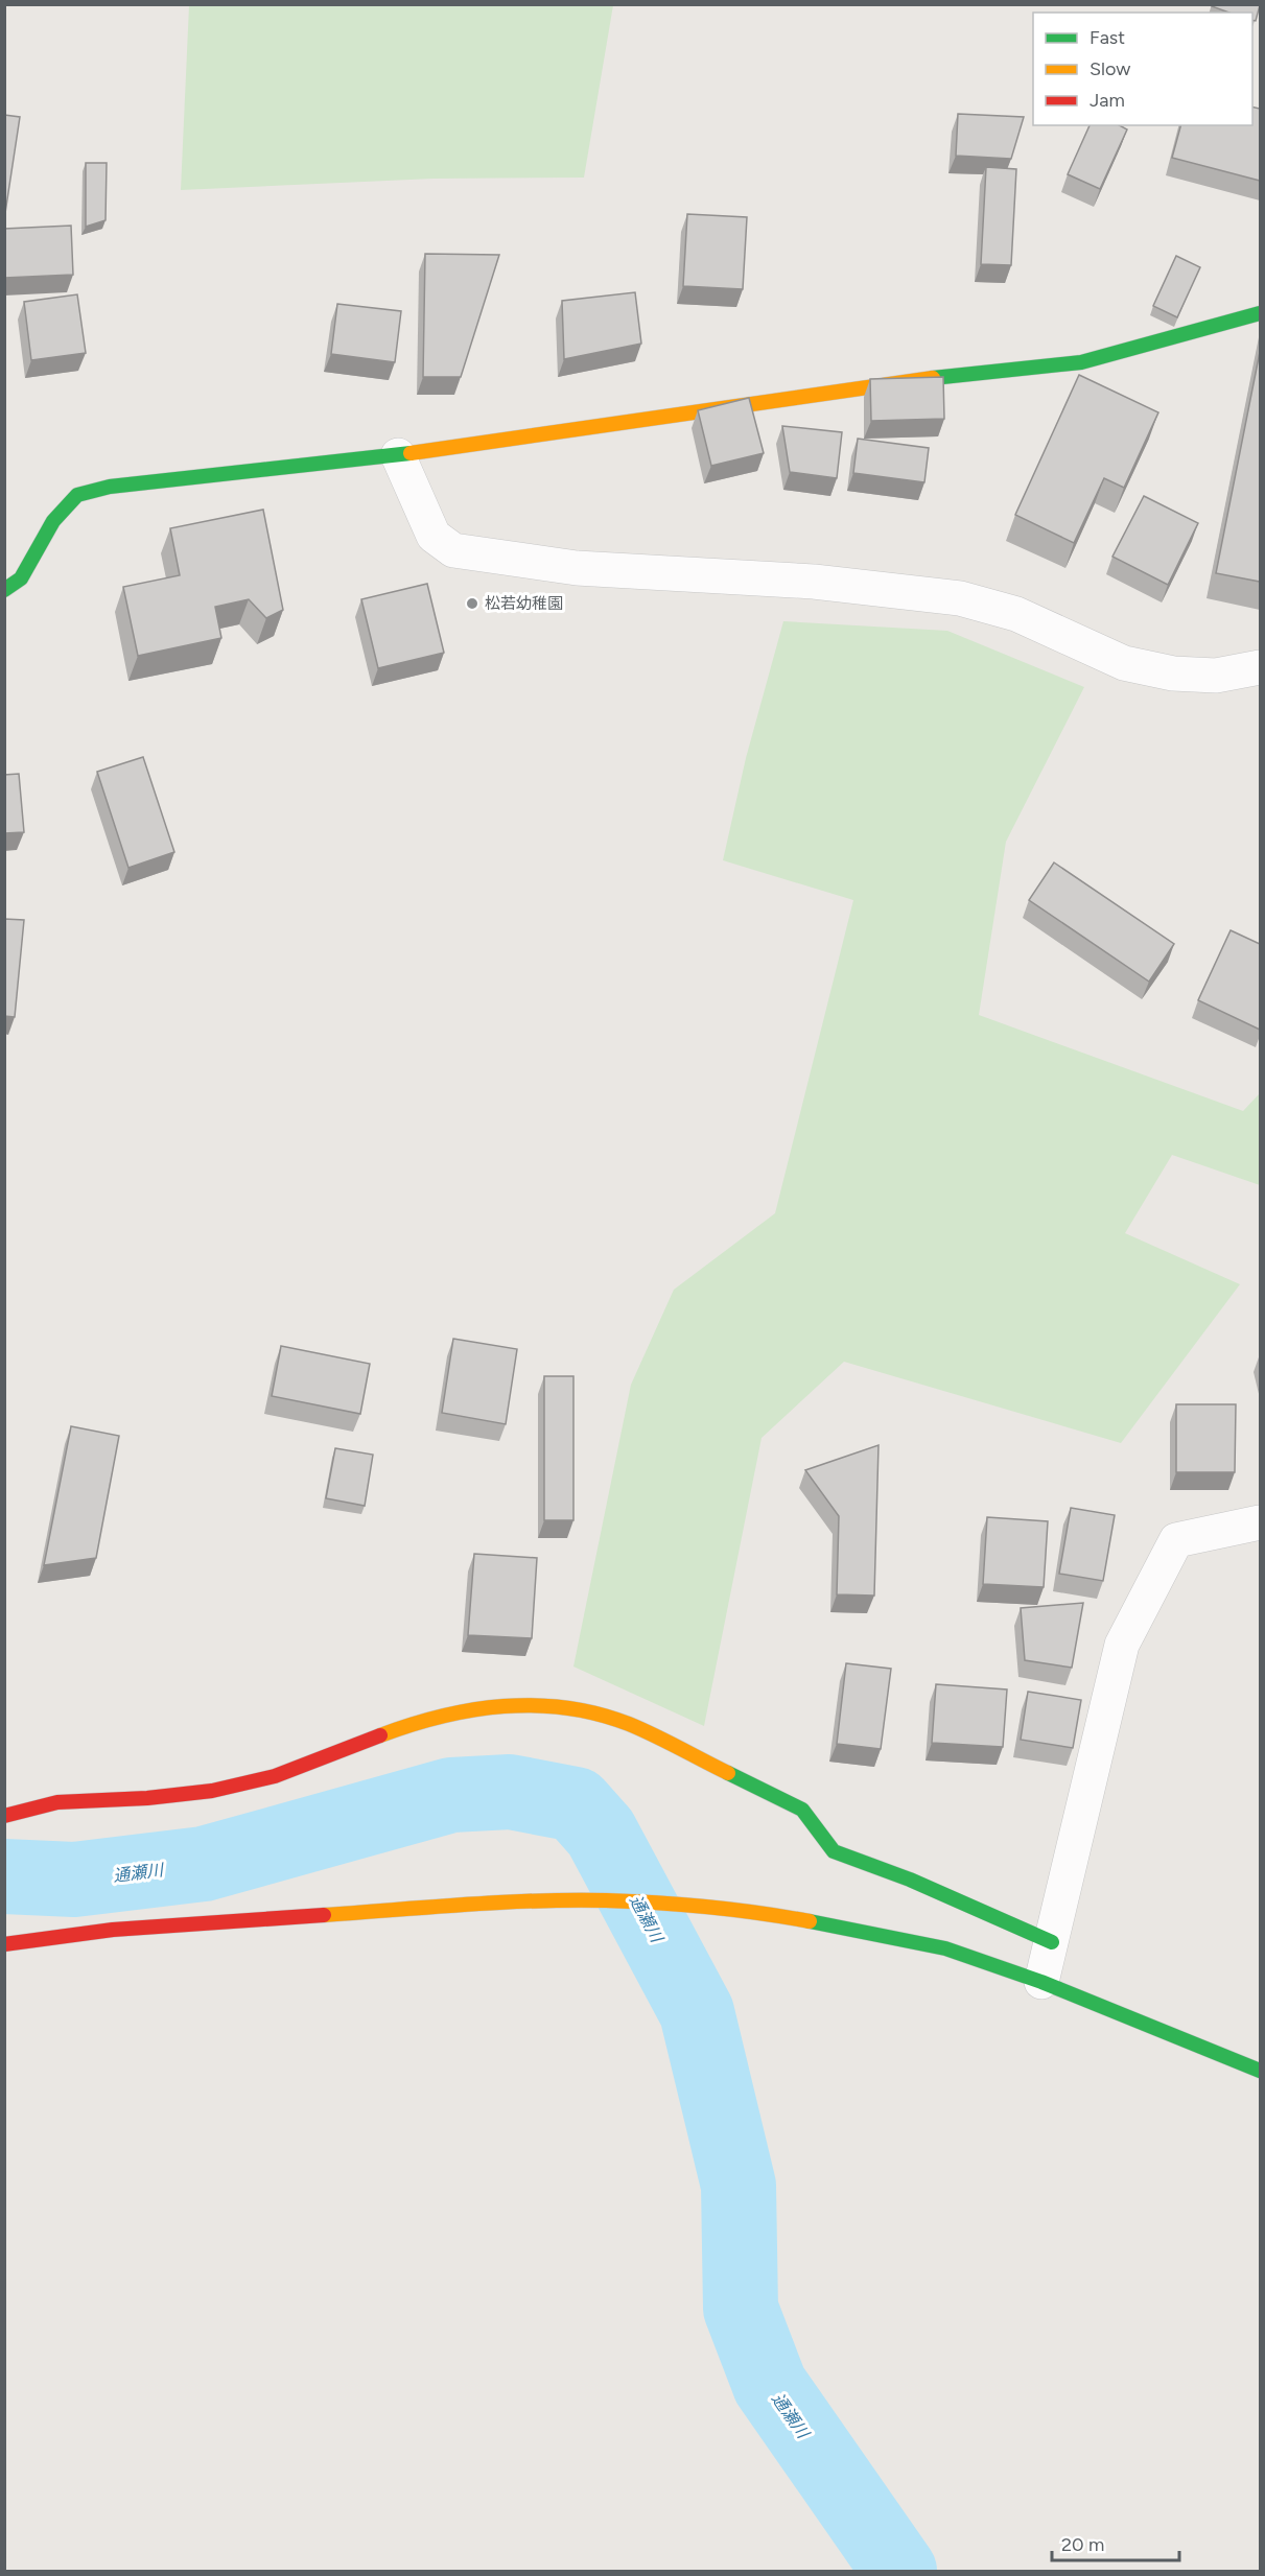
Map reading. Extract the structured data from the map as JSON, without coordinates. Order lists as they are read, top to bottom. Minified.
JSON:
{"water":["通瀬川"],"places":["松若幼稚園"],"legend":["Fast","Slow","Jam"],"scale_bar":"20 m"}
